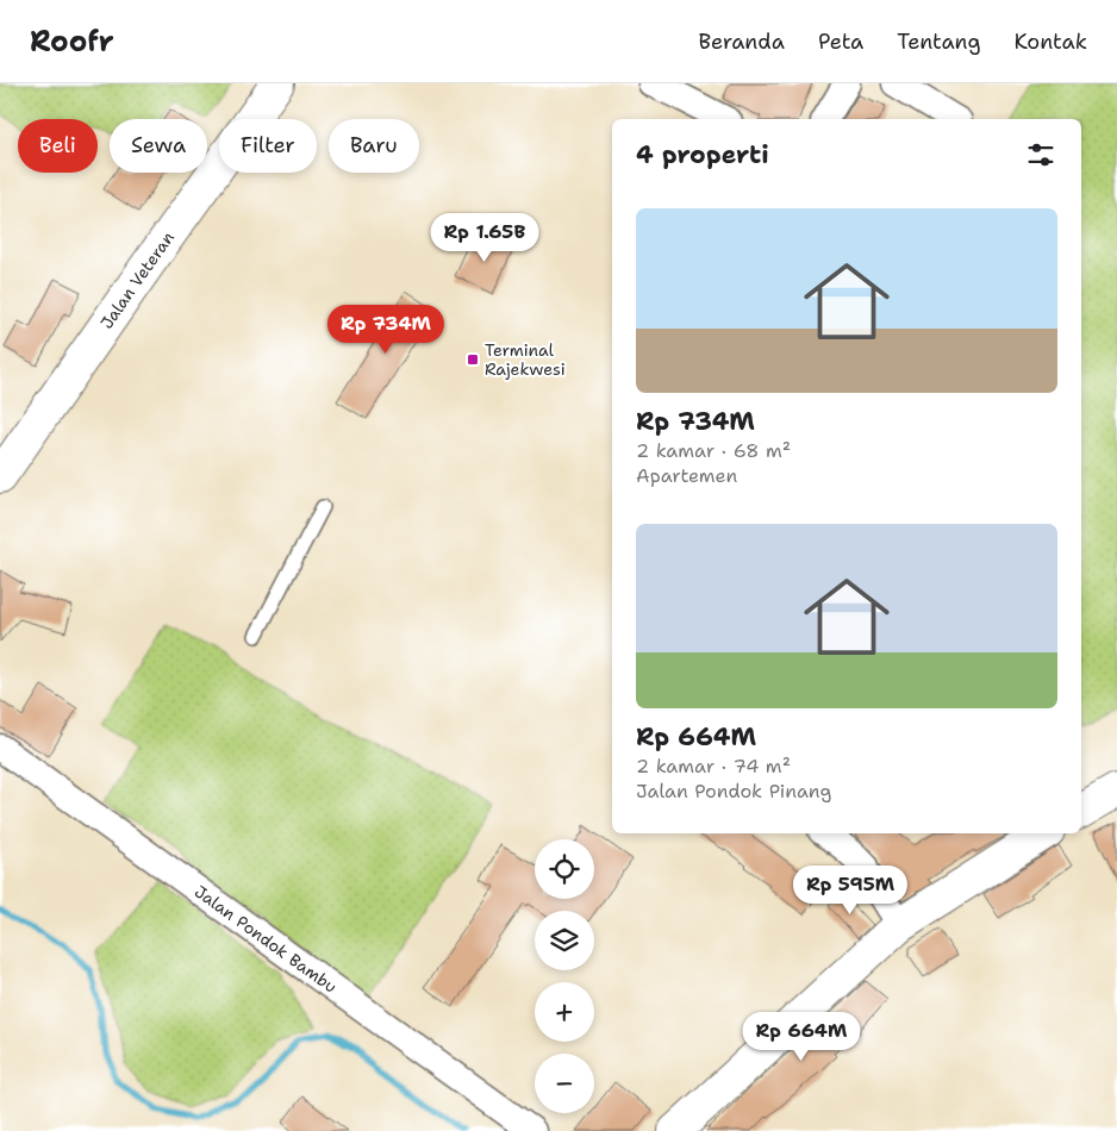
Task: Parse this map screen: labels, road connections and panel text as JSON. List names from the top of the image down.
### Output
{
  "streets": {
    "street": ["Jalan Veteran", "Jalan Pondok Bambu"]
  },
  "places": {
    "transit": ["Terminal Rajekwesi"]
  },
  "page": {
    "header": "Roofr",
    "nav": [
      "Beranda",
      "Peta",
      "Tentang",
      "Kontak"
    ],
    "chip": [
      "Beli",
      "Sewa",
      "Filter",
      "Baru"
    ],
    "heading": "4 properti",
    "list": [
      {
        "name": "Rp 734M",
        "note": "2 kamar · 68 m² · Apartemen"
      },
      {
        "name": "Rp 664M",
        "note": "2 kamar · 74 m² · Jalan Pondok Pinang"
      }
    ],
    "price": [
      "Rp 1.65B",
      "Rp 734M",
      "Rp 595M",
      "Rp 664M"
    ],
    "map_buttons": ["+", "−"]
  }
}
